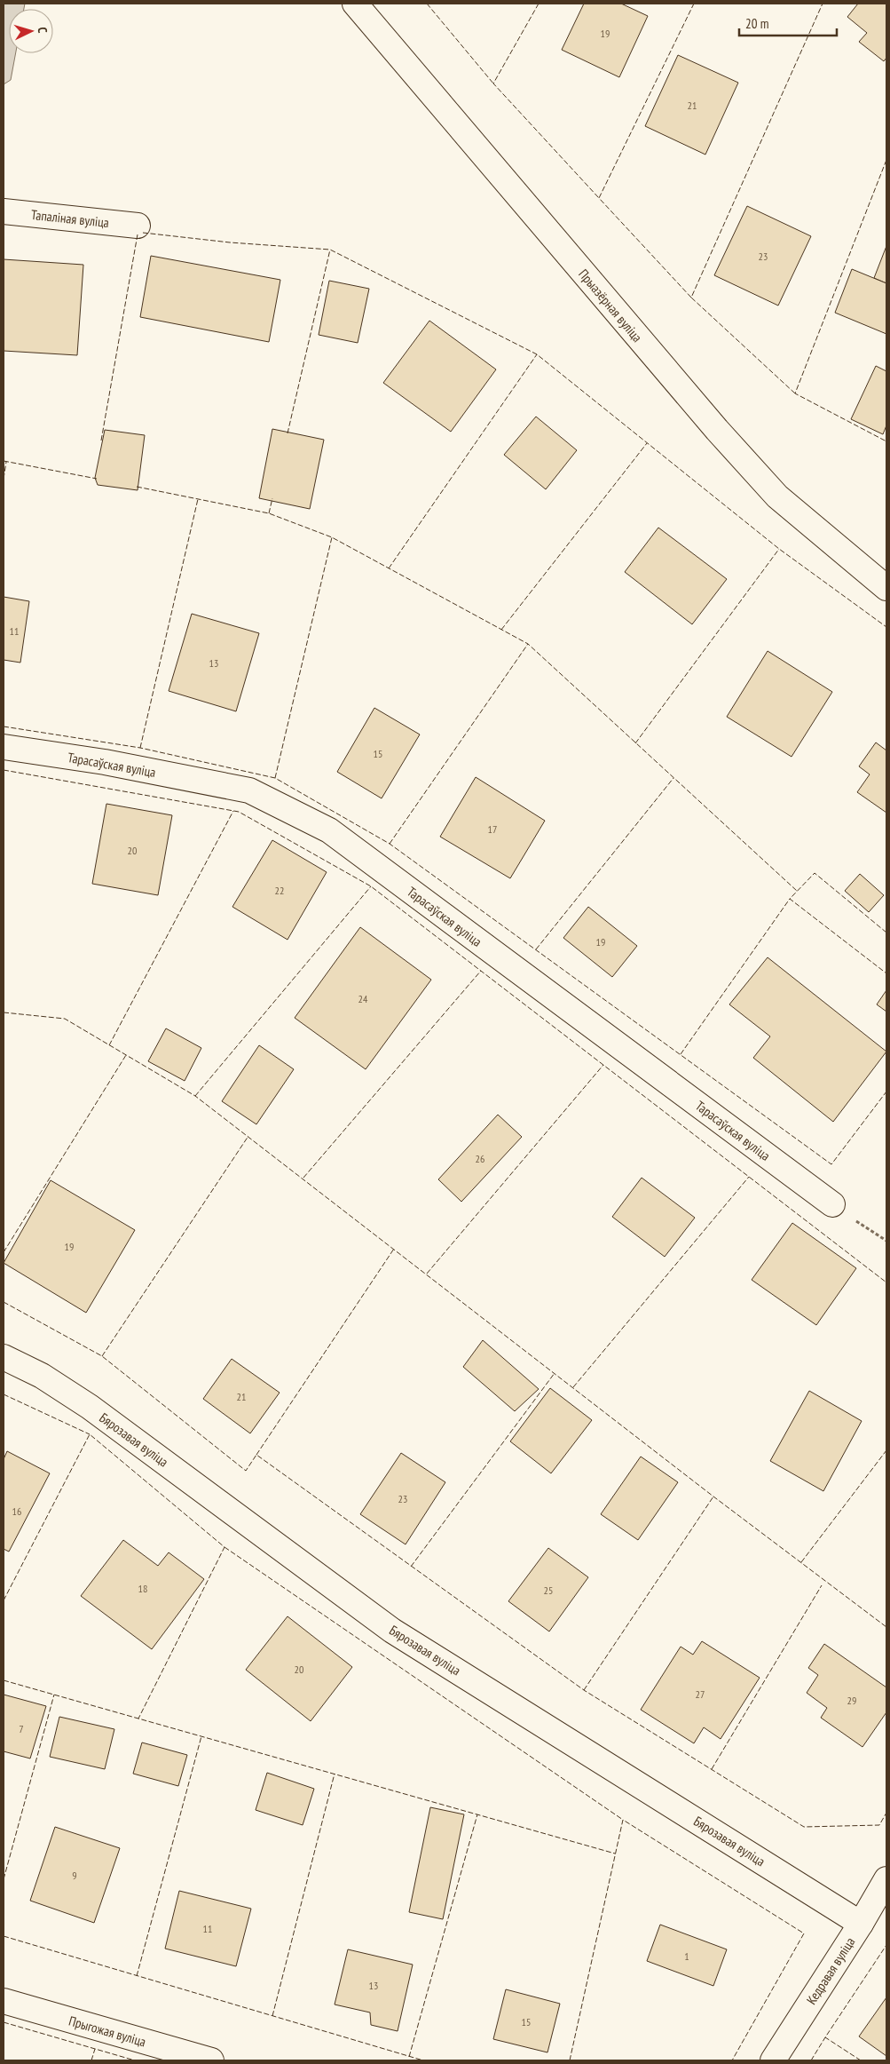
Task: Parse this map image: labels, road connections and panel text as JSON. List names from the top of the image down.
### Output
{
  "streets": {
    "street": [
      "Тапаліная вуліца",
      "Прыазёрная вуліца",
      "Тарасаўская вуліца",
      "Бярозавая вуліца",
      "Кедравая вуліца",
      "Прыгожая вуліца"
    ]
  },
  "crossings": [
    ["Бярозавая вуліца", "Кедравая вуліца"]
  ],
  "house_numbers": [
    "19",
    "21",
    "23",
    "11",
    "13",
    "15",
    "17",
    "20",
    "22",
    "19",
    "24",
    "26",
    "19",
    "21",
    "23",
    "16",
    "18",
    "25",
    "20",
    "27",
    "29",
    "7",
    "9",
    "11",
    "1",
    "13",
    "15"
  ],
  "scale_bar": "20 m",
  "north": "right"
}
